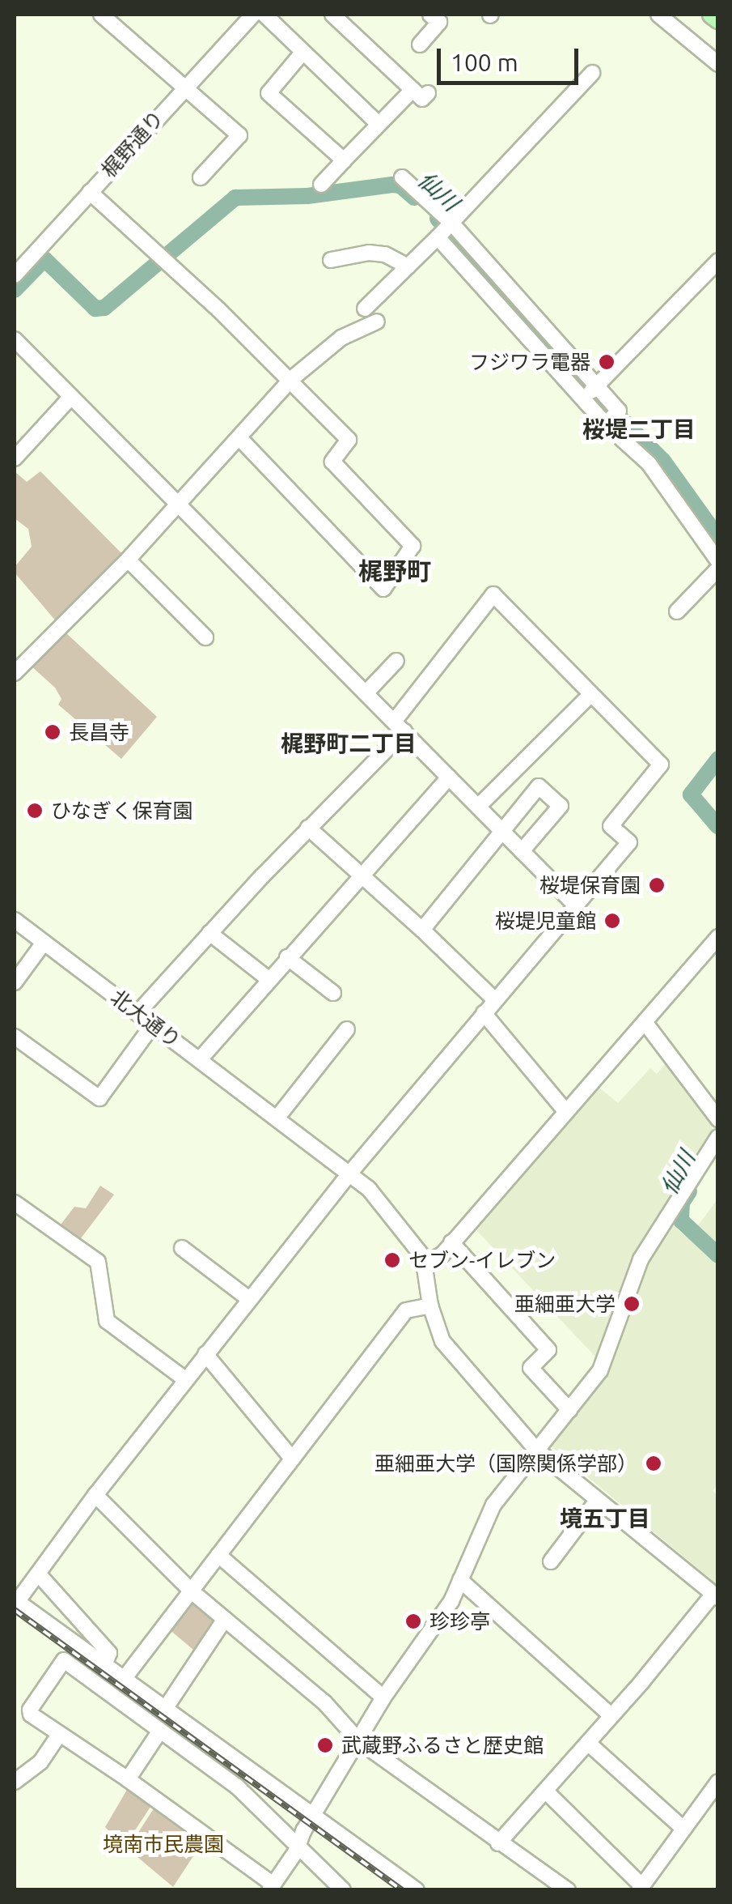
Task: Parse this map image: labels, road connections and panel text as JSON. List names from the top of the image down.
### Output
{
  "streets": {
    "street": ["梶野通り", "北大通り"]
  },
  "districts": [
    "桜堤二丁目",
    "梶野町",
    "梶野町二丁目",
    "境五丁目"
  ],
  "water": ["仙川"],
  "parks": ["境南市民農園"],
  "places": [
    "フジワラ電器",
    "長昌寺",
    "ひなぎく保育園",
    "桜堤保育園",
    "桜堤児童館",
    "セブン-イレブン",
    "亜細亜大学",
    "亜細亜大学（国際関係学部）",
    "珍珍亭",
    "武蔵野ふるさと歴史館"
  ],
  "scale_bar": "100 m"
}
